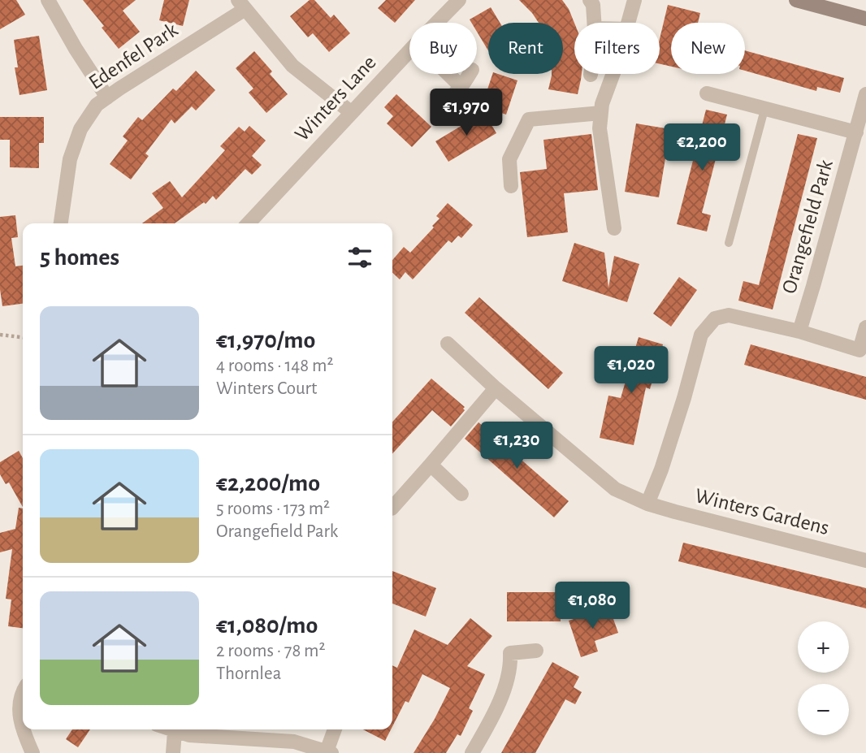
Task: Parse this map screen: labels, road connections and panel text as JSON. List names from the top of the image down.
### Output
{
  "streets": {
    "street": [
      "Edenfel Park",
      "Winters Lane",
      "Orangefield Park",
      "Winters Gardens"
    ]
  },
  "crossings": [
    ["Edenfel Park", "Winters Lane"]
  ],
  "page": {
    "chip": [
      "Buy",
      "Rent",
      "Filters",
      "New"
    ],
    "price": [
      "€1,970",
      "€2,200",
      "€1,020",
      "€1,230",
      "€1,080"
    ],
    "heading": "5 homes",
    "list": [
      {
        "name": "€1,970/mo",
        "note": "4 rooms · 148 m² · Winters Court"
      },
      {
        "name": "€2,200/mo",
        "note": "5 rooms · 173 m² · Orangefield Park"
      },
      {
        "name": "€1,080/mo",
        "note": "2 rooms · 78 m² · Thornlea"
      }
    ],
    "map_buttons": ["+", "−"]
  }
}
